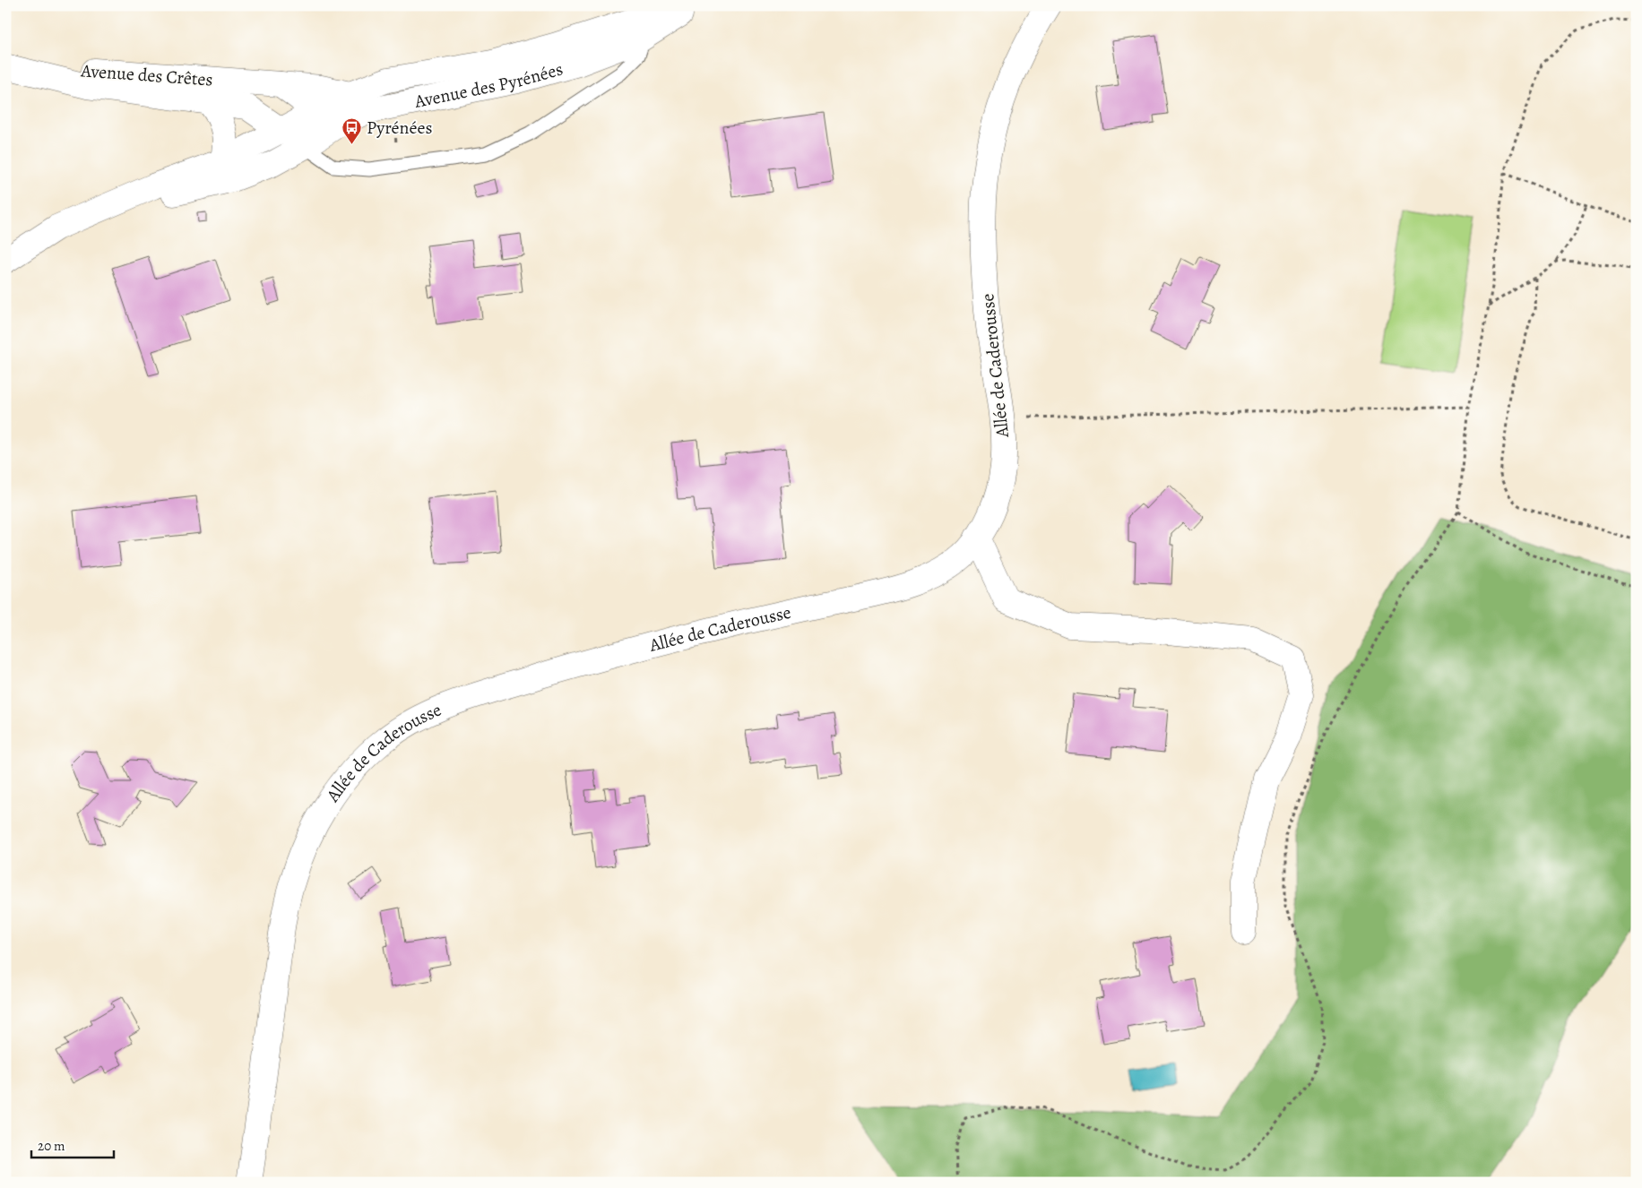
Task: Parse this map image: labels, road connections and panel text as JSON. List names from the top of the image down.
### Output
{
  "streets": {
    "street": ["Avenue des Crêtes", "Avenue des Pyrénées", "Allée de Caderousse"]
  },
  "crossings": [
    ["Avenue des Crêtes", "Avenue des Pyrénées"]
  ],
  "places": {
    "bus stop": ["Pyrénées"]
  },
  "scale_bar": "20 m"
}
